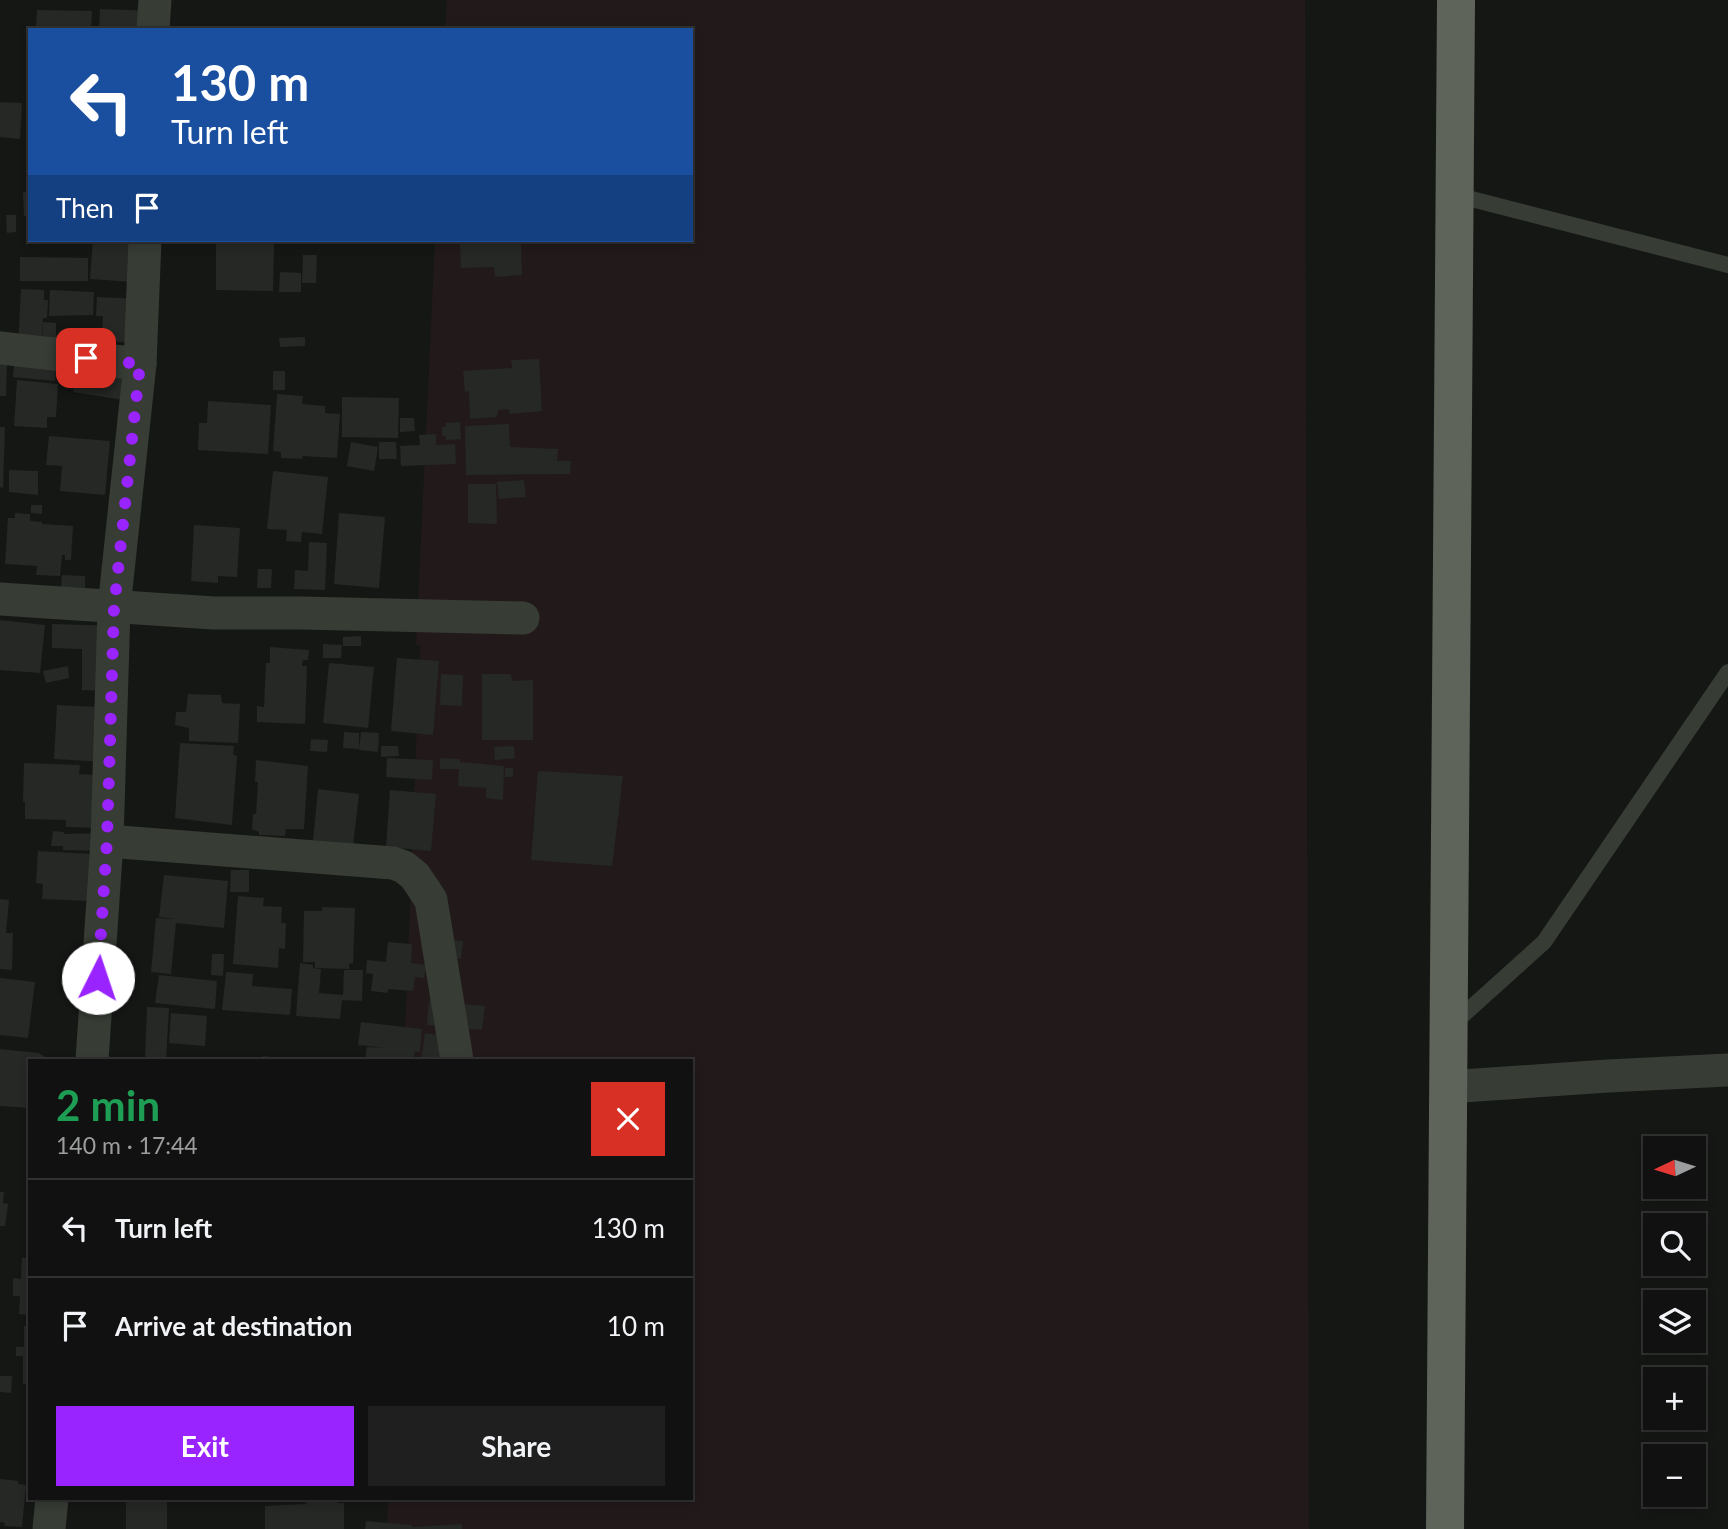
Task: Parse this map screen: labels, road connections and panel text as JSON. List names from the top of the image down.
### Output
{
  "north": "left",
  "page": {
    "turn": ["130 m", "Turn left"],
    "then": "Then",
    "heading": ["2 min", "140 m · 17:44"],
    "map_buttons": ["+", "−"],
    "list": [
      {
        "name": "Turn left",
        "value": "130 m"
      },
      {
        "name": "Arrive at destination",
        "value": "10 m"
      }
    ],
    "buttons": ["Exit", "Share"]
  }
}
